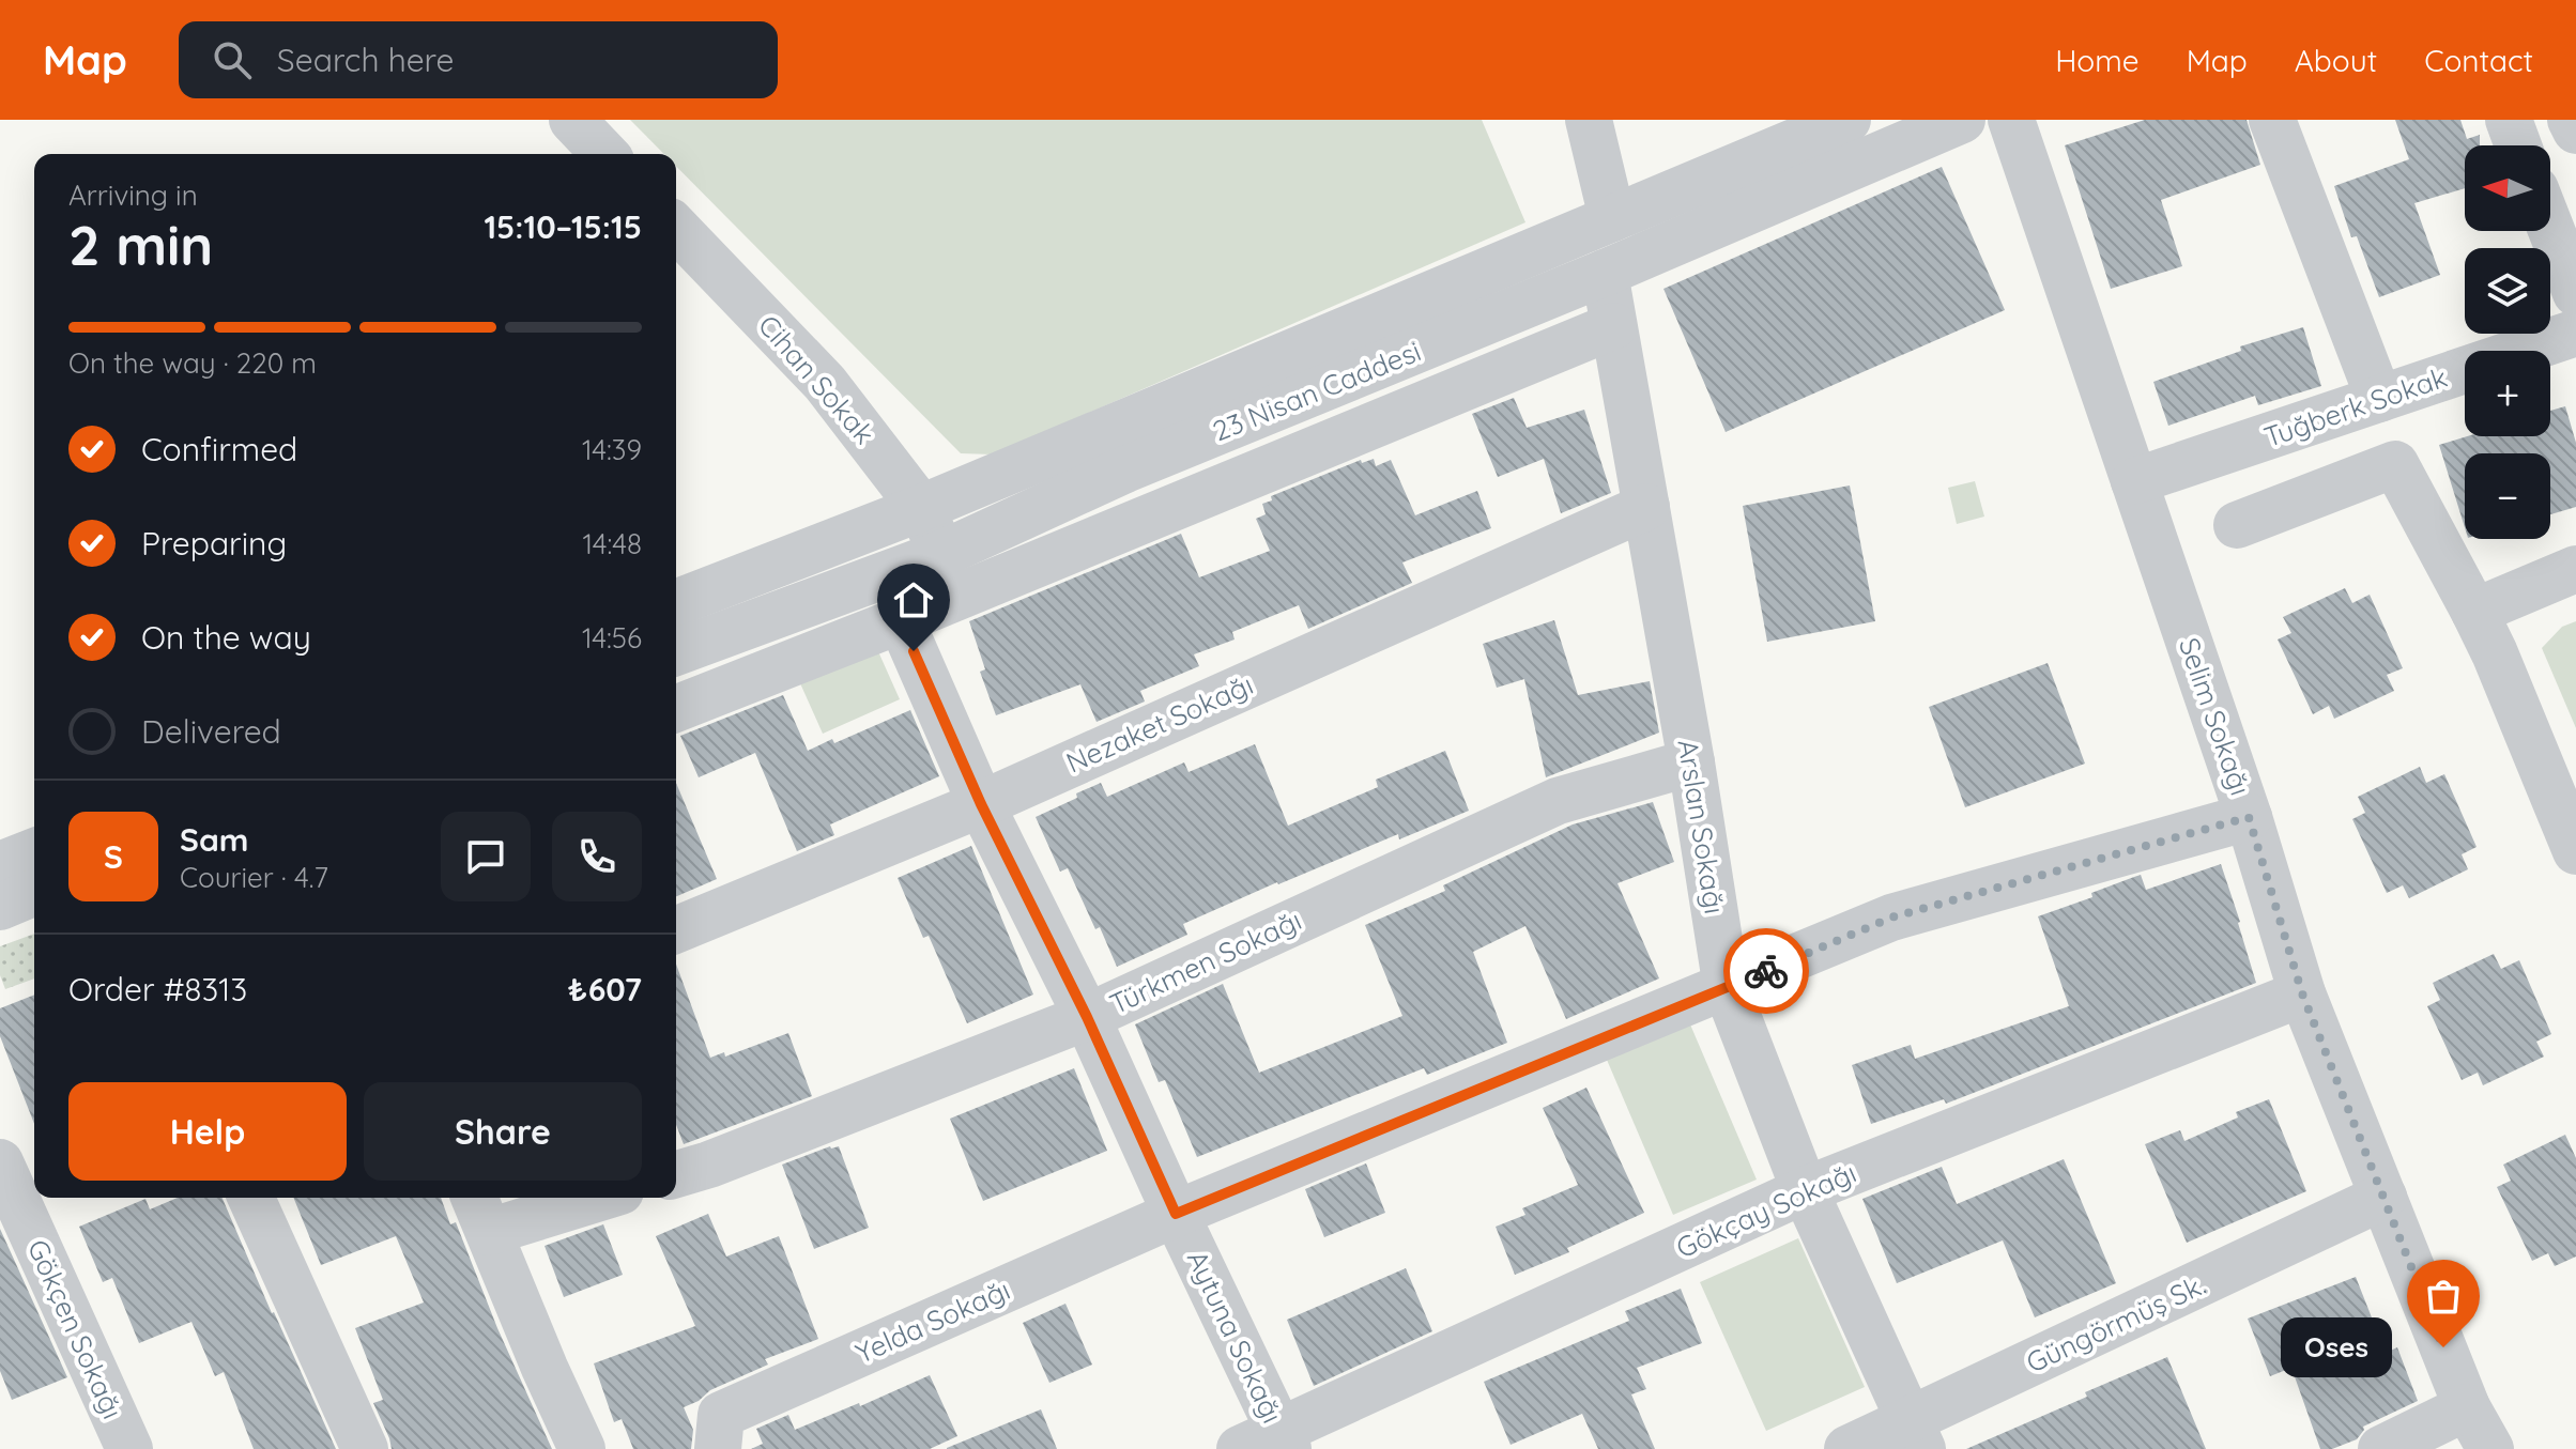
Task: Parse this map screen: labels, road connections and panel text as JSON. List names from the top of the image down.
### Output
{
  "streets": {
    "street": [
      "Cihan Sokak",
      "23 Nisan Caddesi",
      "Tuğberk Sokak",
      "Selim Sokağı",
      "Nezaket Sokağı",
      "Arslan Sokağı",
      "Türkmen Sokağı",
      "Gökçay Sokağı",
      "Yelda Sokağı",
      "Güngörmüş Sk.",
      "Gökçen Sokağı",
      "Aytuna Sokağı"
    ]
  },
  "crossings": [
    ["Cihan Sokak", "23 Nisan Caddesi"],
    ["23 Nisan Caddesi", "Arslan Sokağı"],
    ["Tuğberk Sokak", "Selim Sokağı"],
    ["Selim Sokağı", "Gökçay Sokağı"],
    ["Selim Sokağı", "Güngörmüş Sk."],
    ["Nezaket Sokağı", "Arslan Sokağı"],
    ["Nezaket Sokağı", "Aytuna Sokağı"],
    ["Arslan Sokağı", "Türkmen Sokağı"],
    ["Arslan Sokağı", "Gökçay Sokağı"],
    ["Arslan Sokağı", "Güngörmüş Sk."],
    ["Türkmen Sokağı", "Aytuna Sokağı"],
    ["Gökçay Sokağı", "Aytuna Sokağı"],
    ["Yelda Sokağı", "Aytuna Sokağı"]
  ],
  "places": ["Oses"],
  "north": "left",
  "page": {
    "header": "Map",
    "search": "Search here",
    "nav": [
      "Home",
      "Map",
      "About",
      "Contact"
    ],
    "map_buttons": ["+", "−"],
    "heading": ["2 min", "Arriving in", "15:10–15:15"],
    "panel": [
      "Sam",
      "Courier · 4.7",
      "Order #8313",
      "₺607"
    ],
    "bar": "On the way · 220 m",
    "list": [
      ["Confirmed", "14:39"],
      ["Preparing", "14:48"],
      ["On the way", "14:56"],
      "Delivered"
    ],
    "round": "S",
    "buttons": ["Help", "Share"],
    "bubble": "Oses"
  }
}
